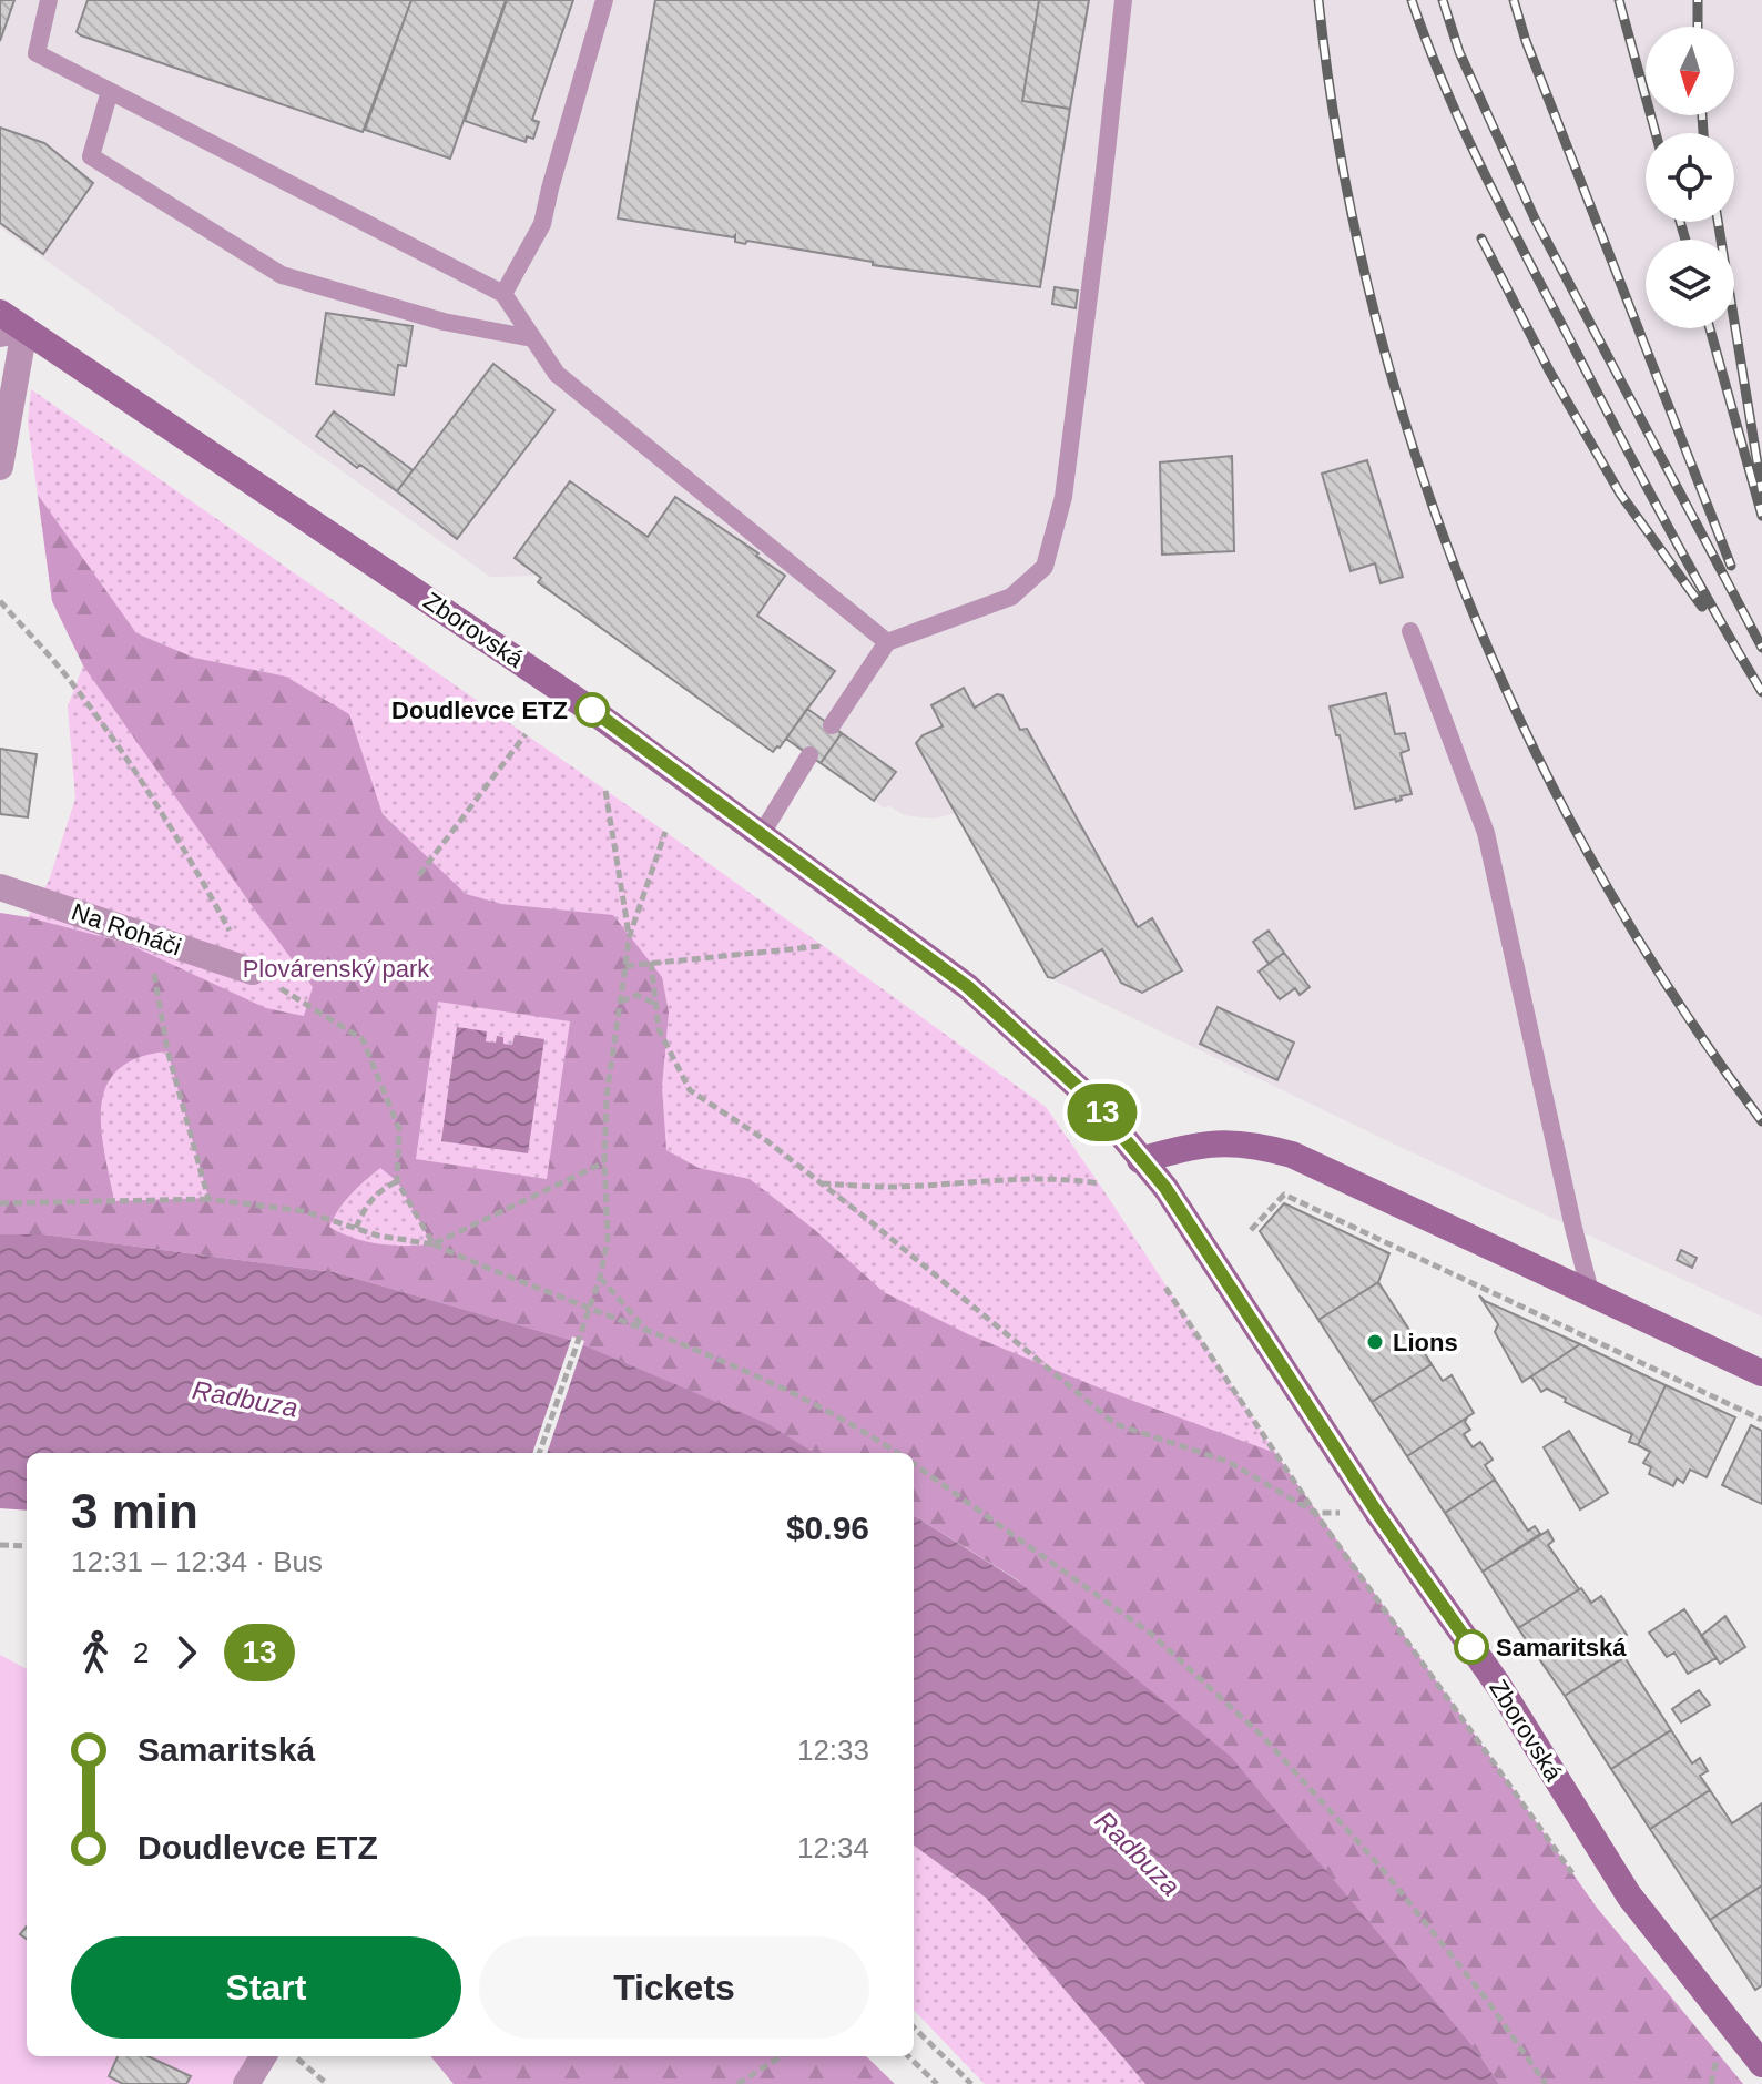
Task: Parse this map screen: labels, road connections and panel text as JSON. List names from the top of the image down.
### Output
{
  "streets": {
    "main road": ["Zborovská"],
    "street": ["Na Roháči"]
  },
  "water": ["Radbuza"],
  "parks": ["Plovárenský park"],
  "places": ["Doudlevce ETZ", "Lions", "Samaritská"],
  "lines": ["bus line 13"],
  "north": "bottom",
  "page": {
    "on_map": "13",
    "heading": ["3 min", "12:31 – 12:34 · Bus", "$0.96"],
    "legs": ["2", "13"],
    "list": [
      {
        "name": "Samaritská",
        "value": "12:33"
      },
      {
        "name": "Doudlevce ETZ",
        "value": "12:34"
      }
    ],
    "buttons": ["Start", "Tickets"]
  }
}
